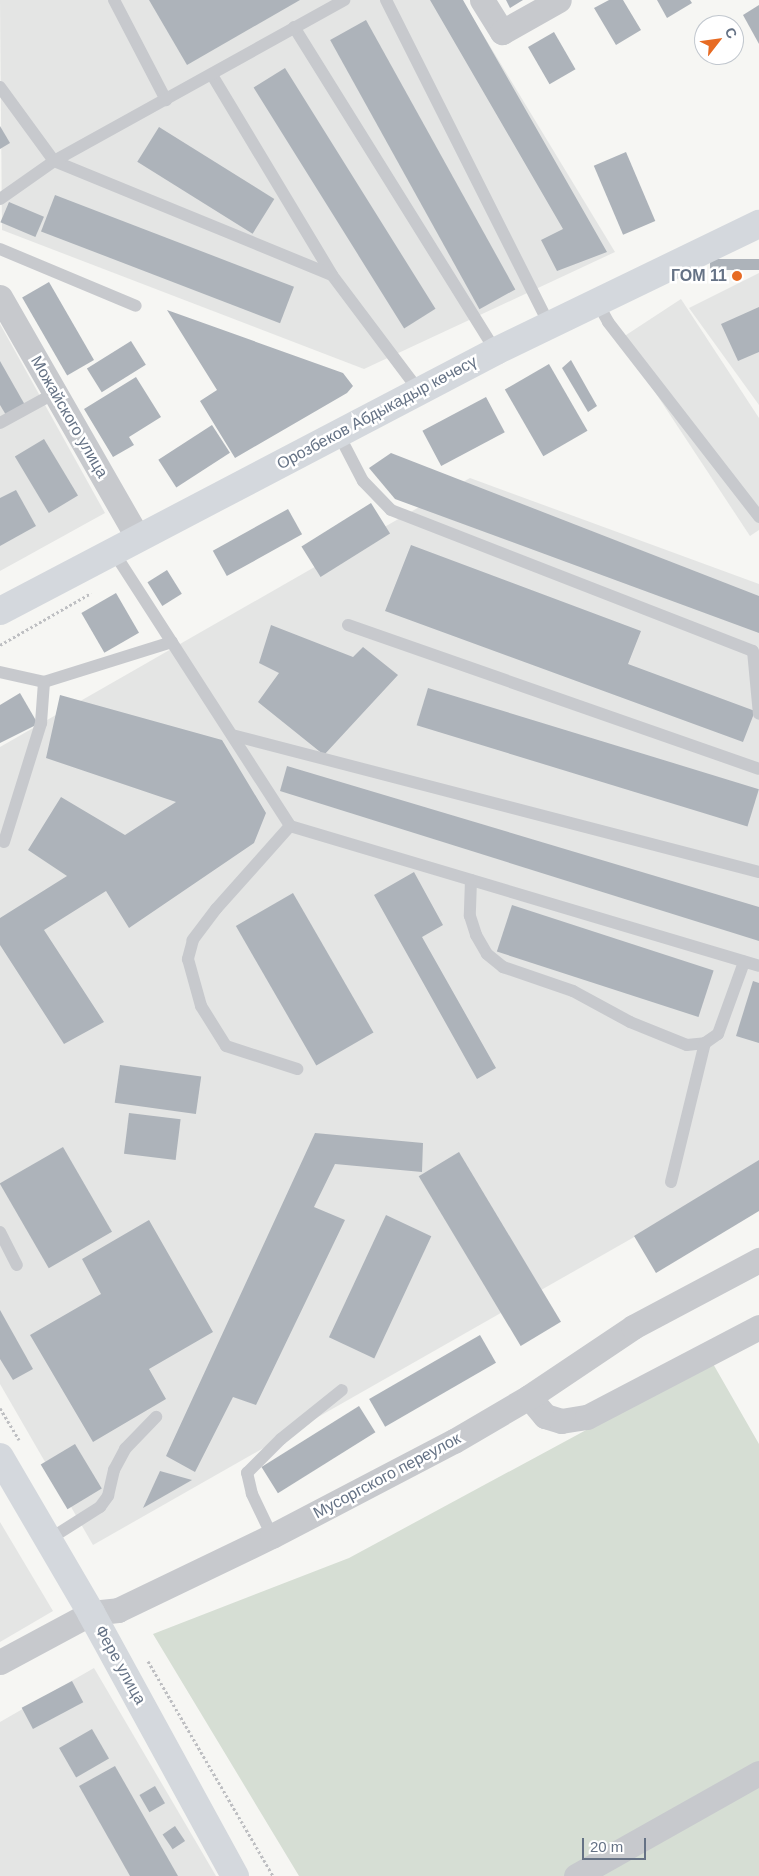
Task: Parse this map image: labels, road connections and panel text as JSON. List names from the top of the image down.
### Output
{
  "streets": {
    "street": [
      "Орозбеков Абдыкадыр көчөсү",
      "Можайского улица",
      "Мусоргского переулок",
      "Фере улица"
    ]
  },
  "crossings": [
    ["Орозбеков Абдыкадыр көчөсү", "Можайского улица"],
    ["Мусоргского переулок", "Фере улица"]
  ],
  "places": ["ГОМ 11"],
  "scale_bar": "20 m",
  "north": "top right"
}
